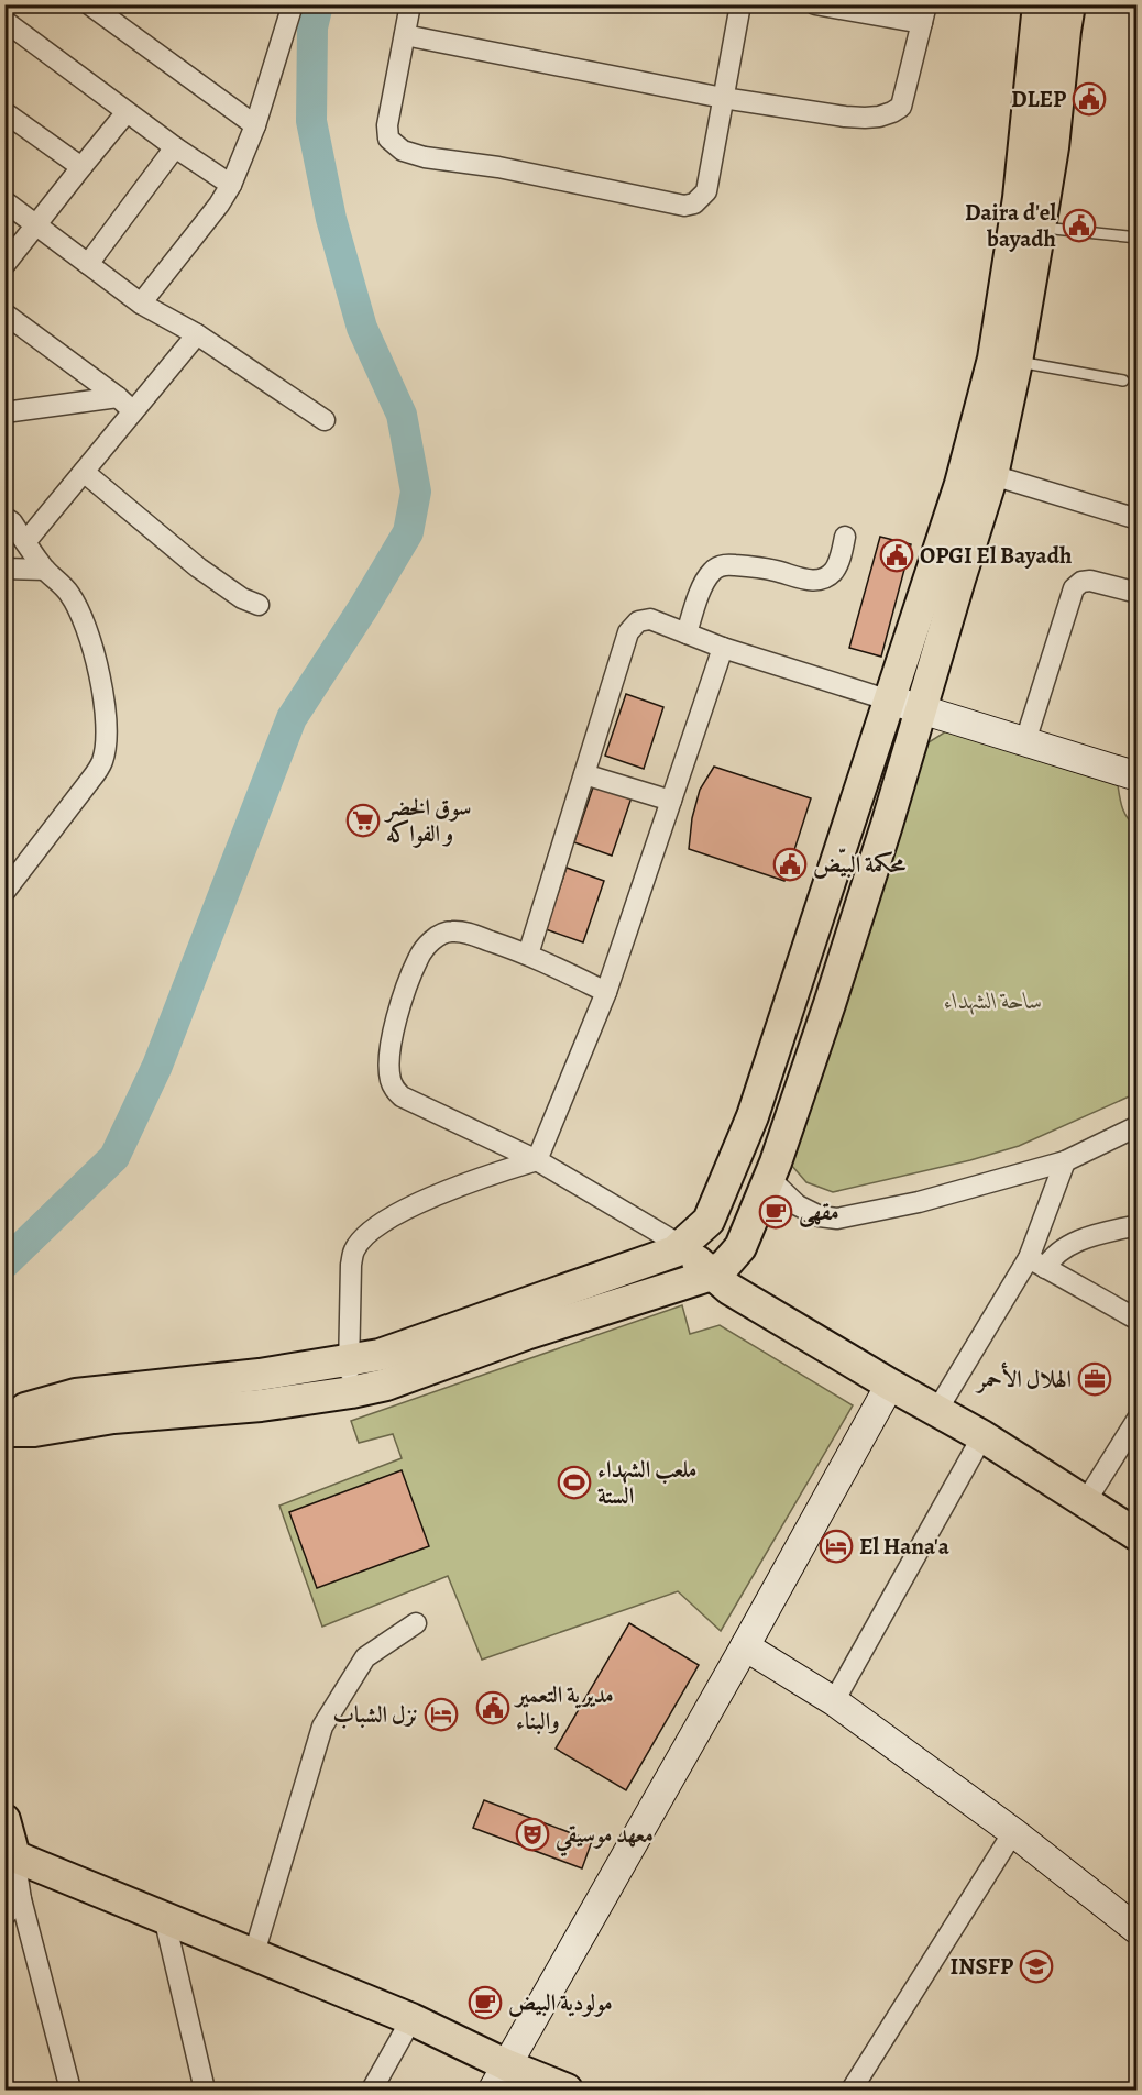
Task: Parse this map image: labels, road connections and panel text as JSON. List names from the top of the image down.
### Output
{
  "parks": ["ساحة الشهداء"],
  "places": {
    "public building": [
      "DLEP",
      "Daira d'el bayadh",
      "OPGI El Bayadh",
      "محكمة البيّض",
      "مديرية التعمير والبناء"
    ],
    "supermarket": ["سوق الخضر و الفواكه"],
    "cafe": ["مقهى", "مولودية البيض"],
    "office": ["الهلال الأحمر"],
    "sports": ["ملعب الشهداء الستة"],
    "hotel": ["El Hana'a", "نزل الشباب"],
    "theatre": ["معهد موسيقي"],
    "school or university": ["INSFP"]
  }
}
